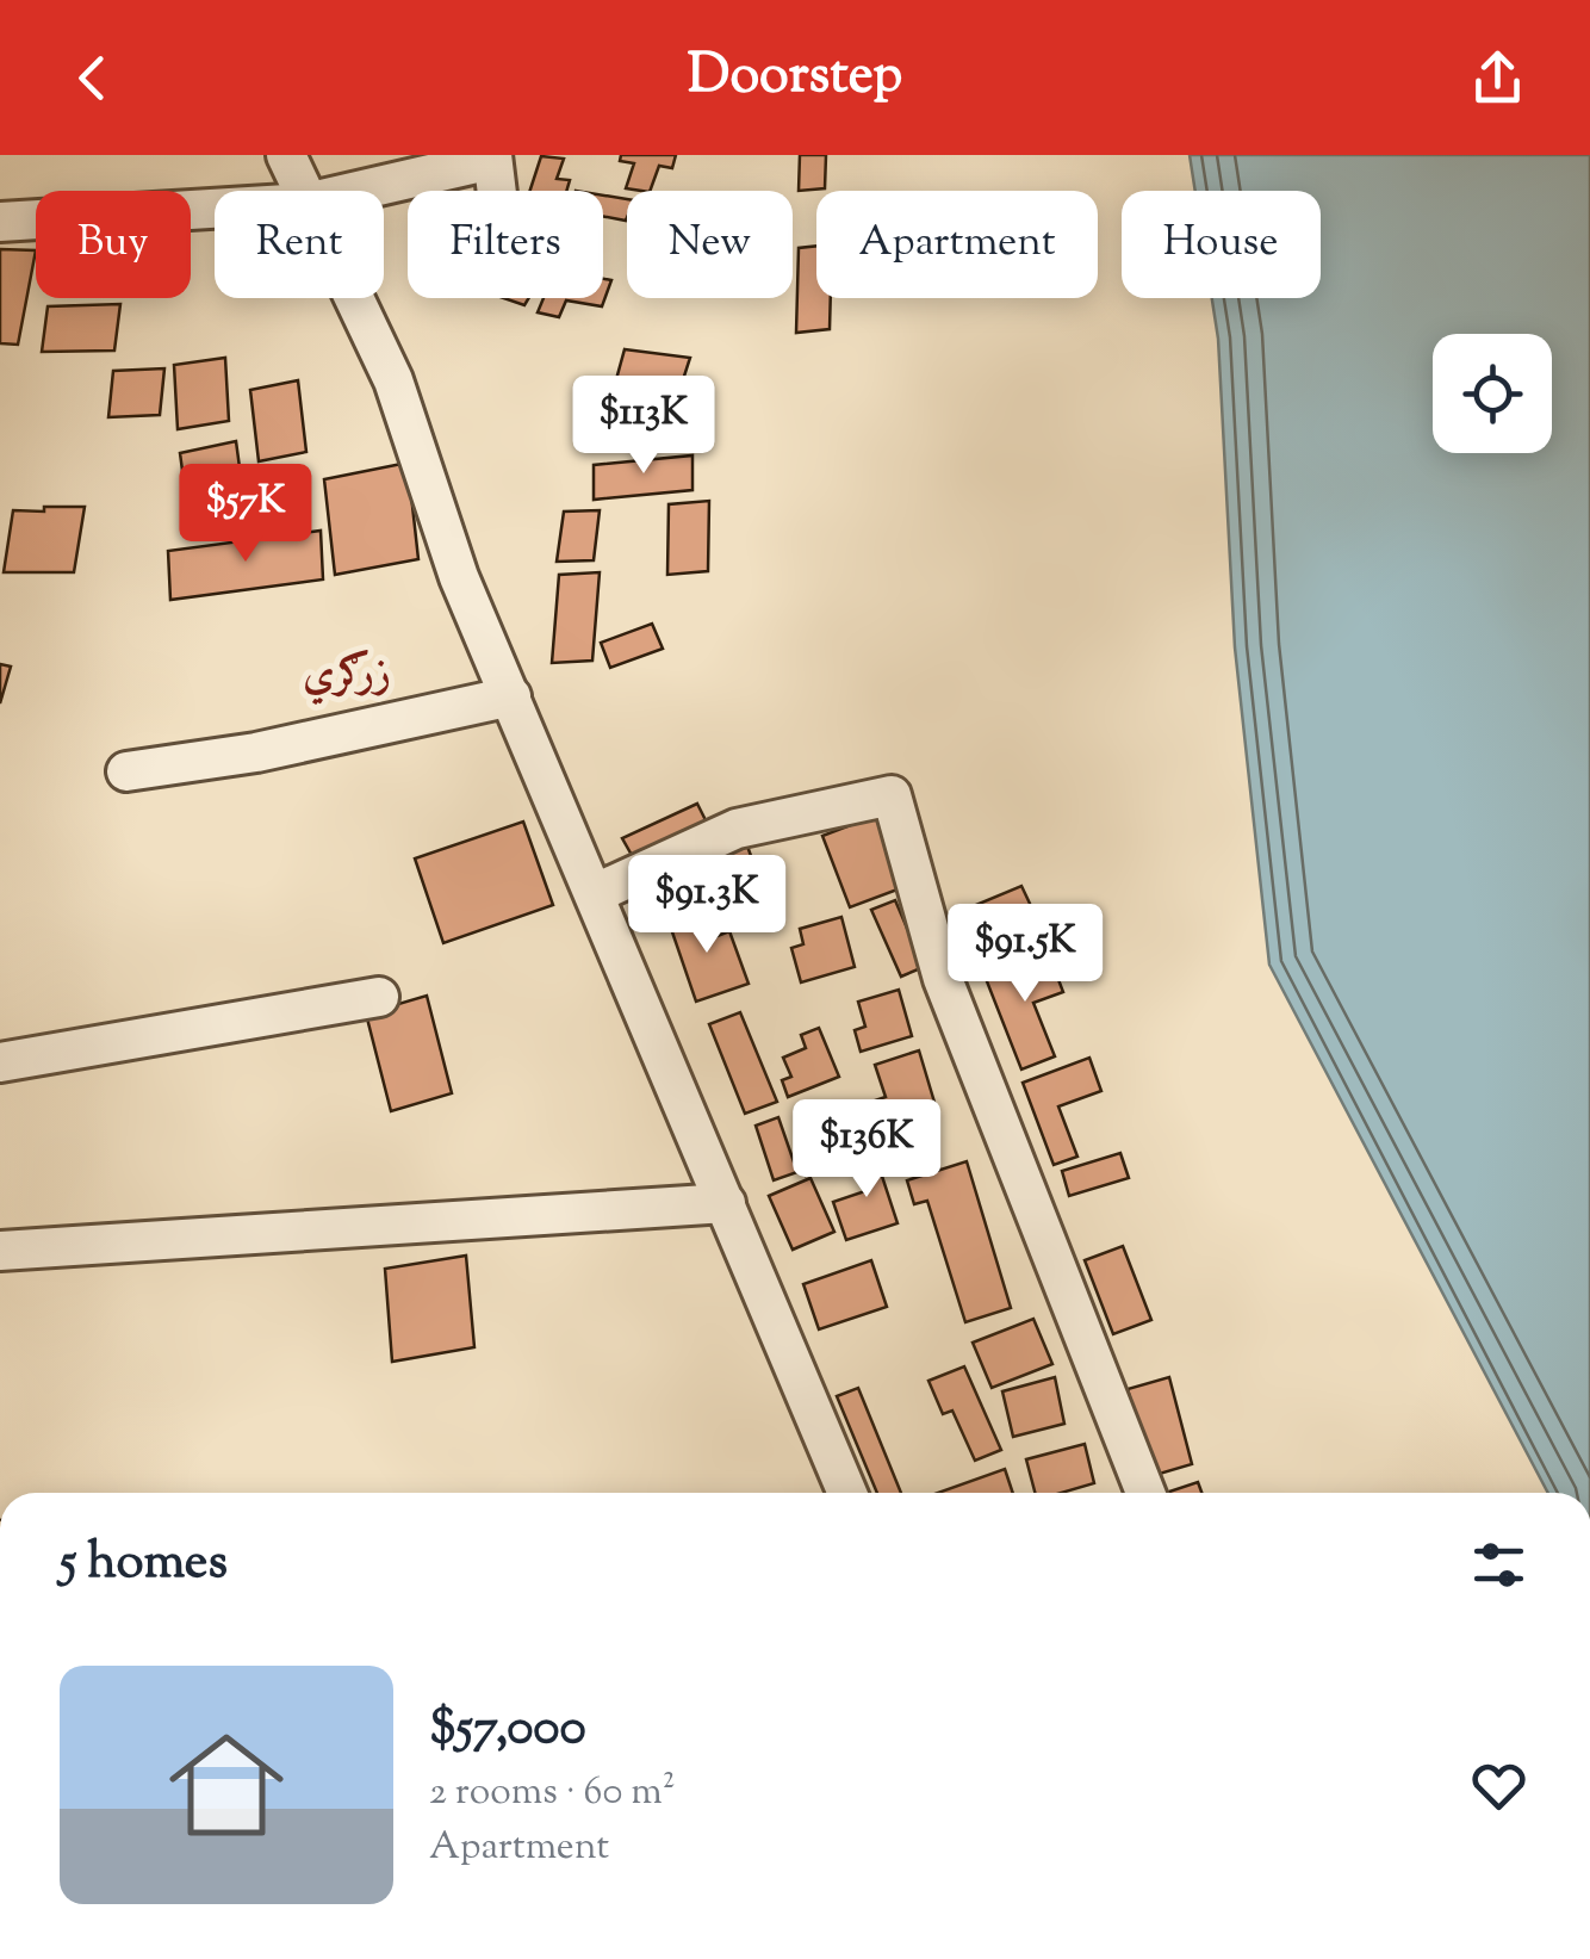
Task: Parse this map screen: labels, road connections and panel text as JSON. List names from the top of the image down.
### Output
{
  "districts": ["زرګري"],
  "page": {
    "header": "Doorstep",
    "chip": [
      "Buy",
      "Rent",
      "Filters",
      "New",
      "Apartment",
      "House"
    ],
    "price": [
      "$113K",
      "$57K",
      "$91.3K",
      "$91.5K",
      "$136K"
    ],
    "heading": "5 homes",
    "list": [
      {
        "name": "$57,000",
        "note": "2 rooms · 60 m² · Apartment"
      }
    ]
  }
}
